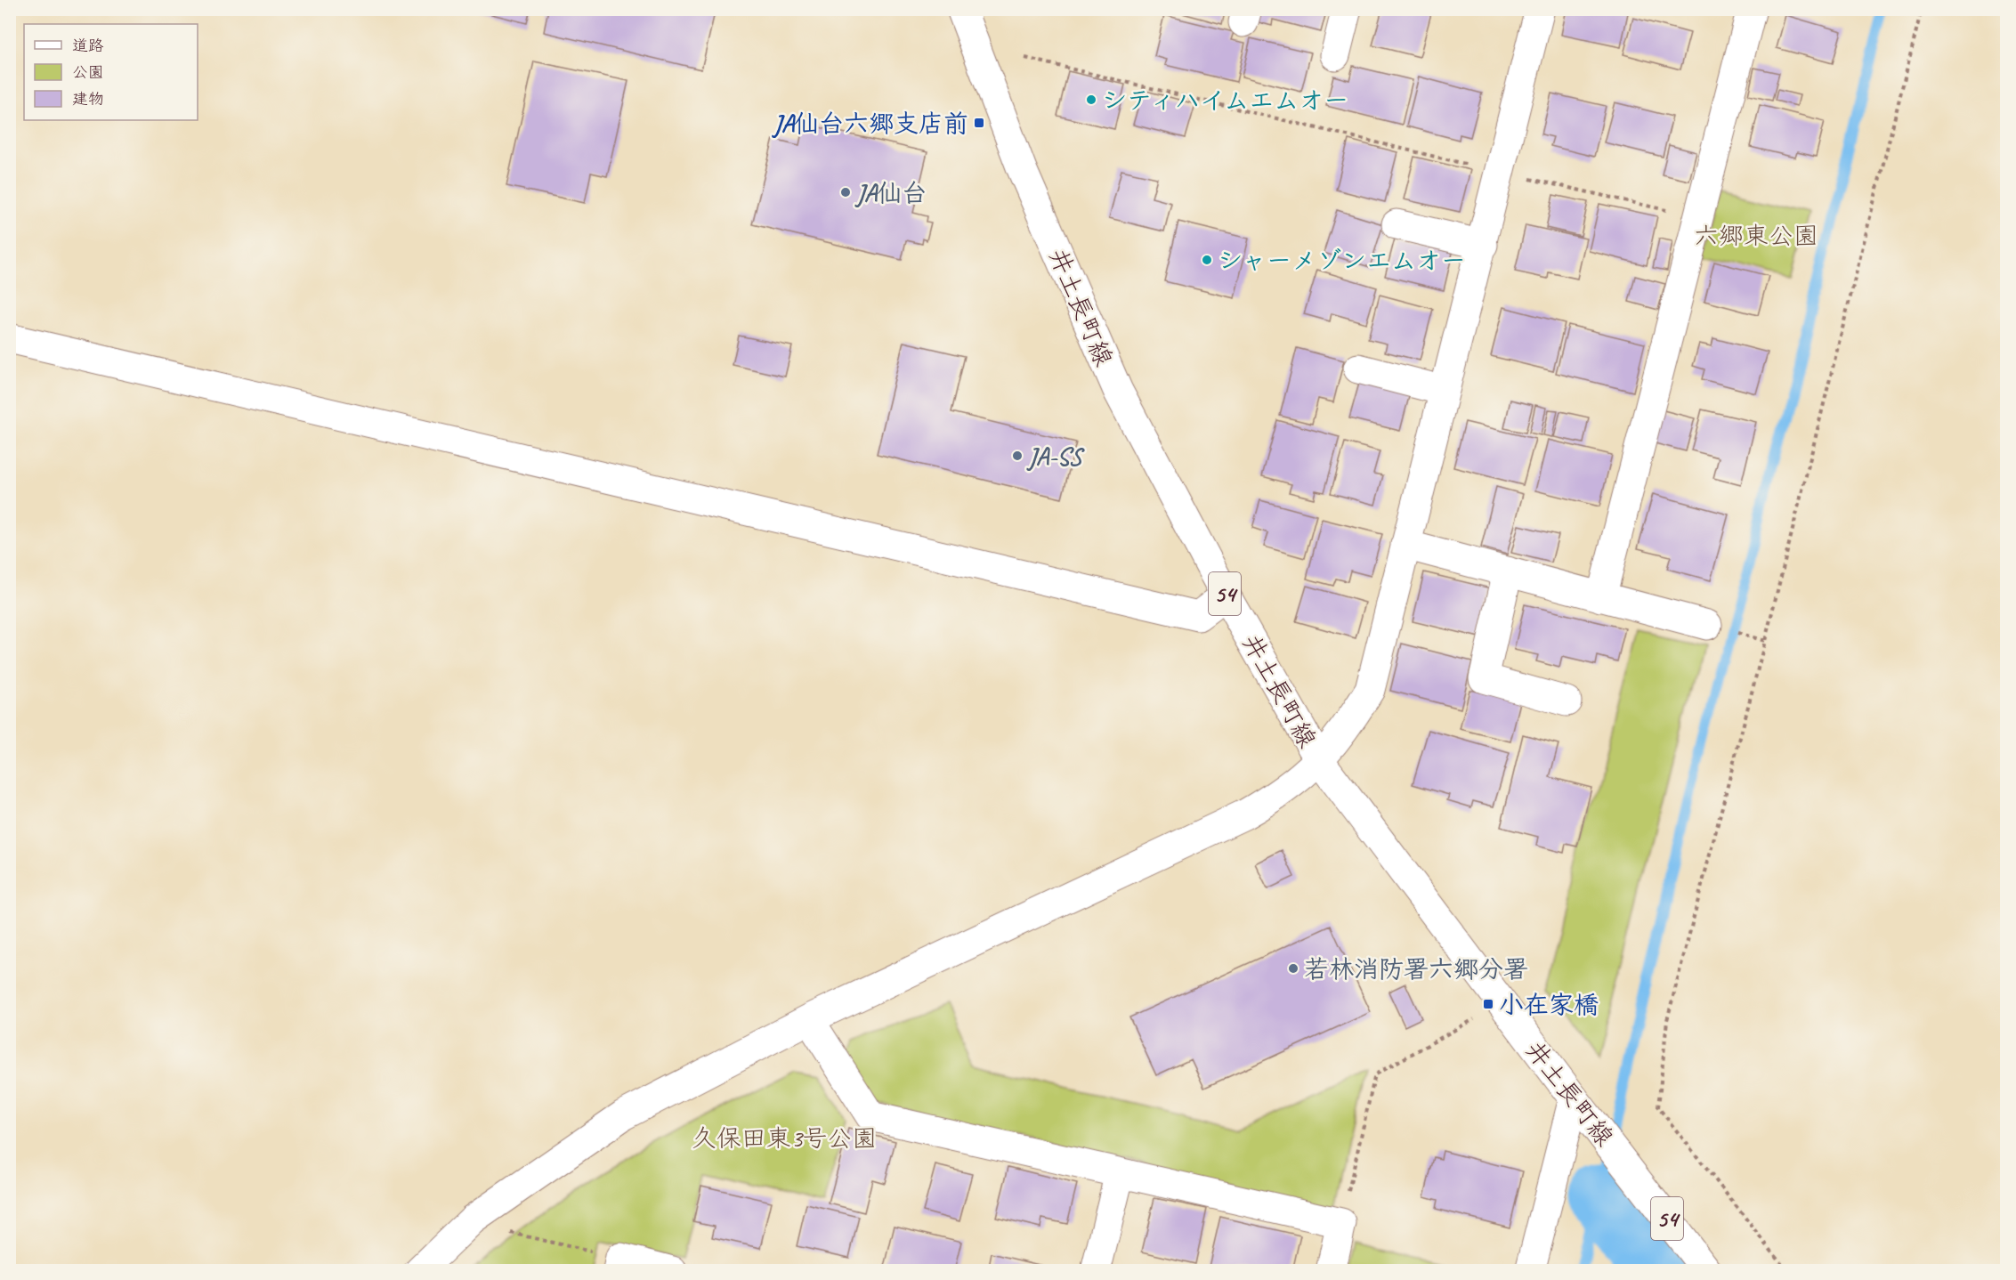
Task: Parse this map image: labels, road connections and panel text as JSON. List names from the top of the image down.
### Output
{
  "streets": {
    "street": ["井土長町線", "54"]
  },
  "parks": ["六郷東公園", "久保田東3号公園"],
  "places": {
    "other": [
      "シティハイムエムオー",
      "JA仙台",
      "シャーメゾンエムオー",
      "JA-SS",
      "若林消防署六郷分署"
    ],
    "transit": ["JA仙台六郷支店前", "小在家橋"]
  },
  "legend": ["道路", "公園", "建物"]
}
